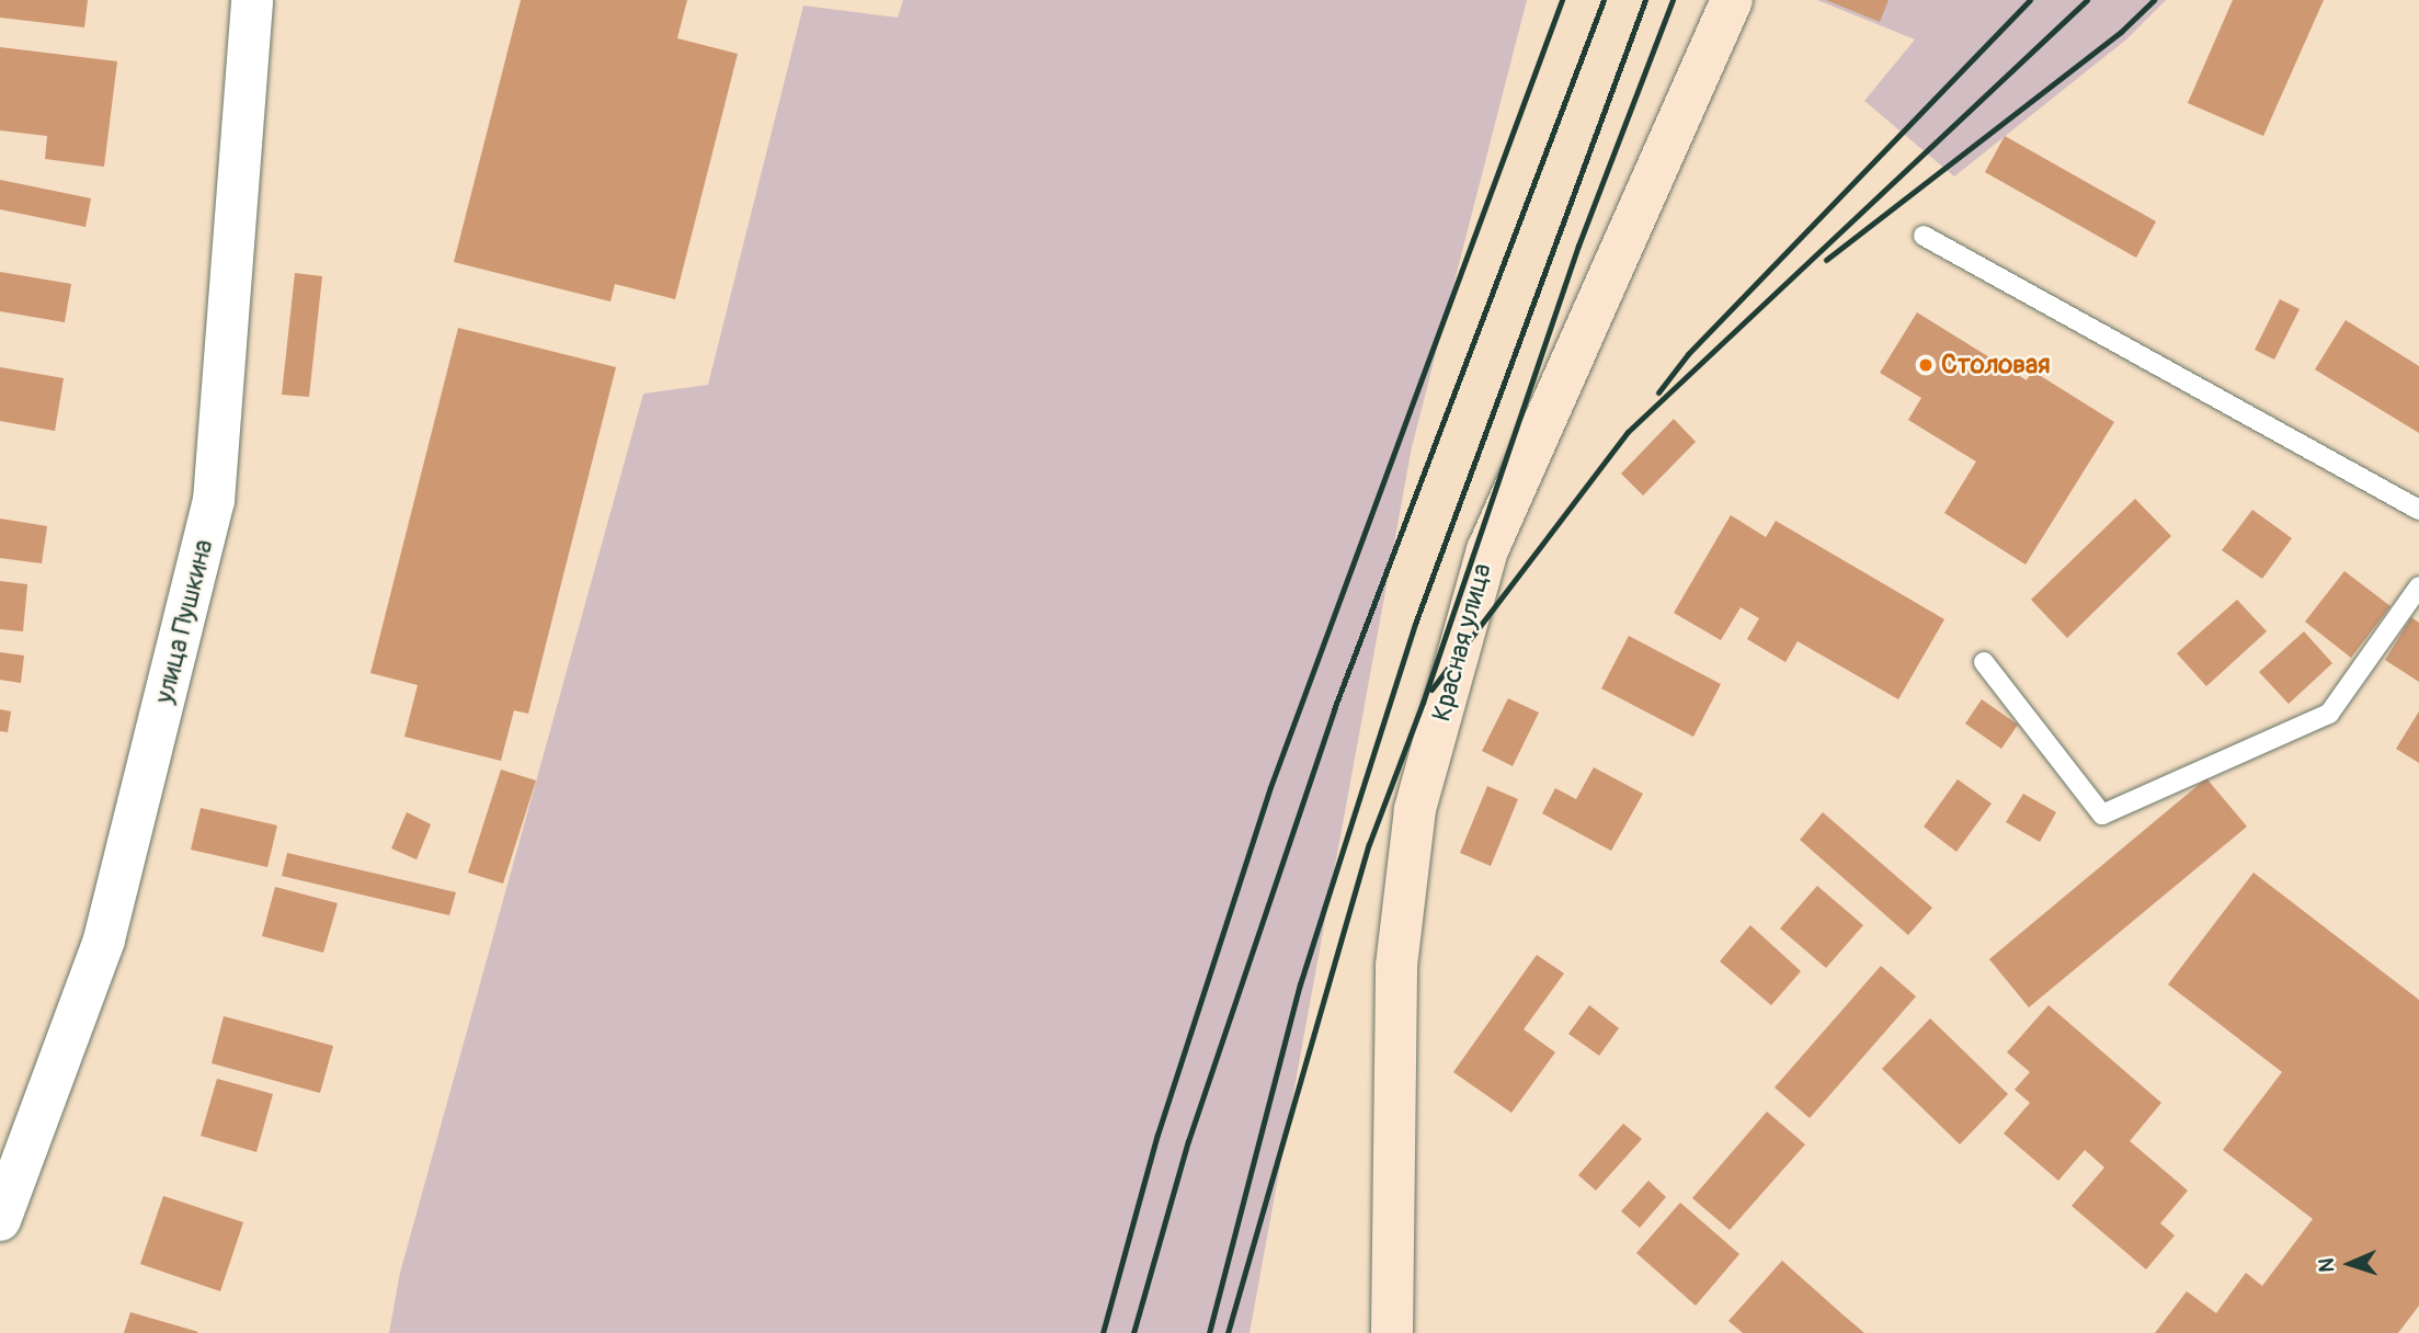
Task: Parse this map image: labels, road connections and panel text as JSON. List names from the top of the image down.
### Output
{
  "streets": {
    "main road": ["Красная улица"],
    "street": ["улица Пушкина"]
  },
  "places": ["Столовая"],
  "north": "left"
}
